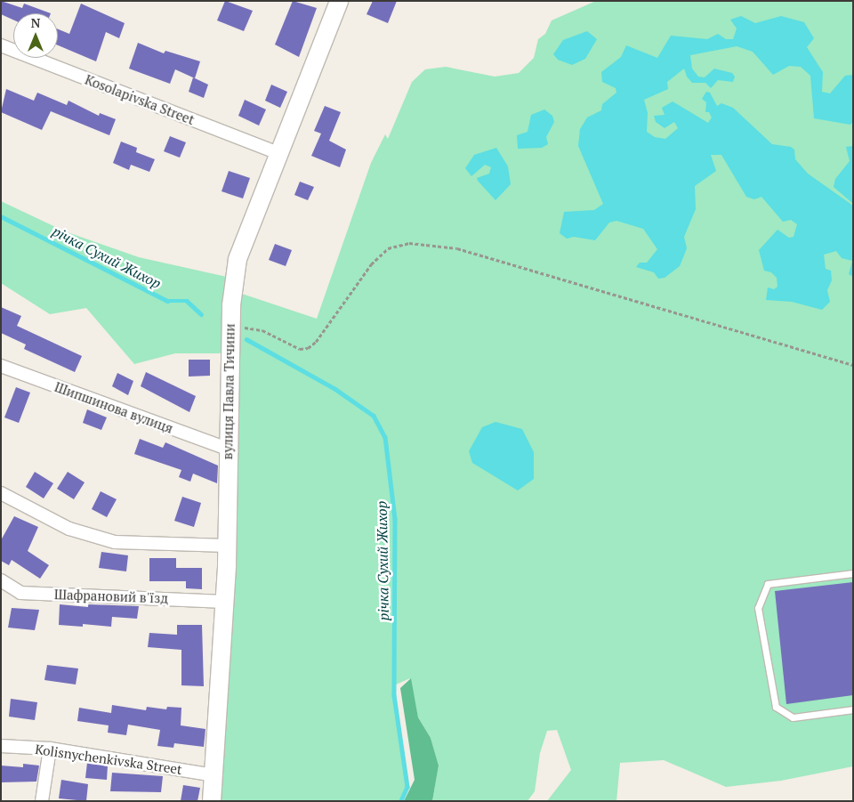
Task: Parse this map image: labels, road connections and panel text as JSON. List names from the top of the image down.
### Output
{
  "streets": {
    "main road": ["вулиця Павла Тичини"],
    "street": [
      "Kosolapivska Street",
      "Шипшинова вулиця",
      "Шафрановий в'їзд",
      "Kolisnychenkivska Street"
    ]
  },
  "crossings": [
    ["Kosolapivska Street", "вулиця Павла Тичини"],
    ["вулиця Павла Тичини", "Шипшинова вулиця"],
    ["вулиця Павла Тичини", "Шафрановий в'їзд"],
    ["вулиця Павла Тичини", "Kolisnychenkivska Street"]
  ],
  "water": ["річка Сухий Жихор"],
  "north": "top"
}
